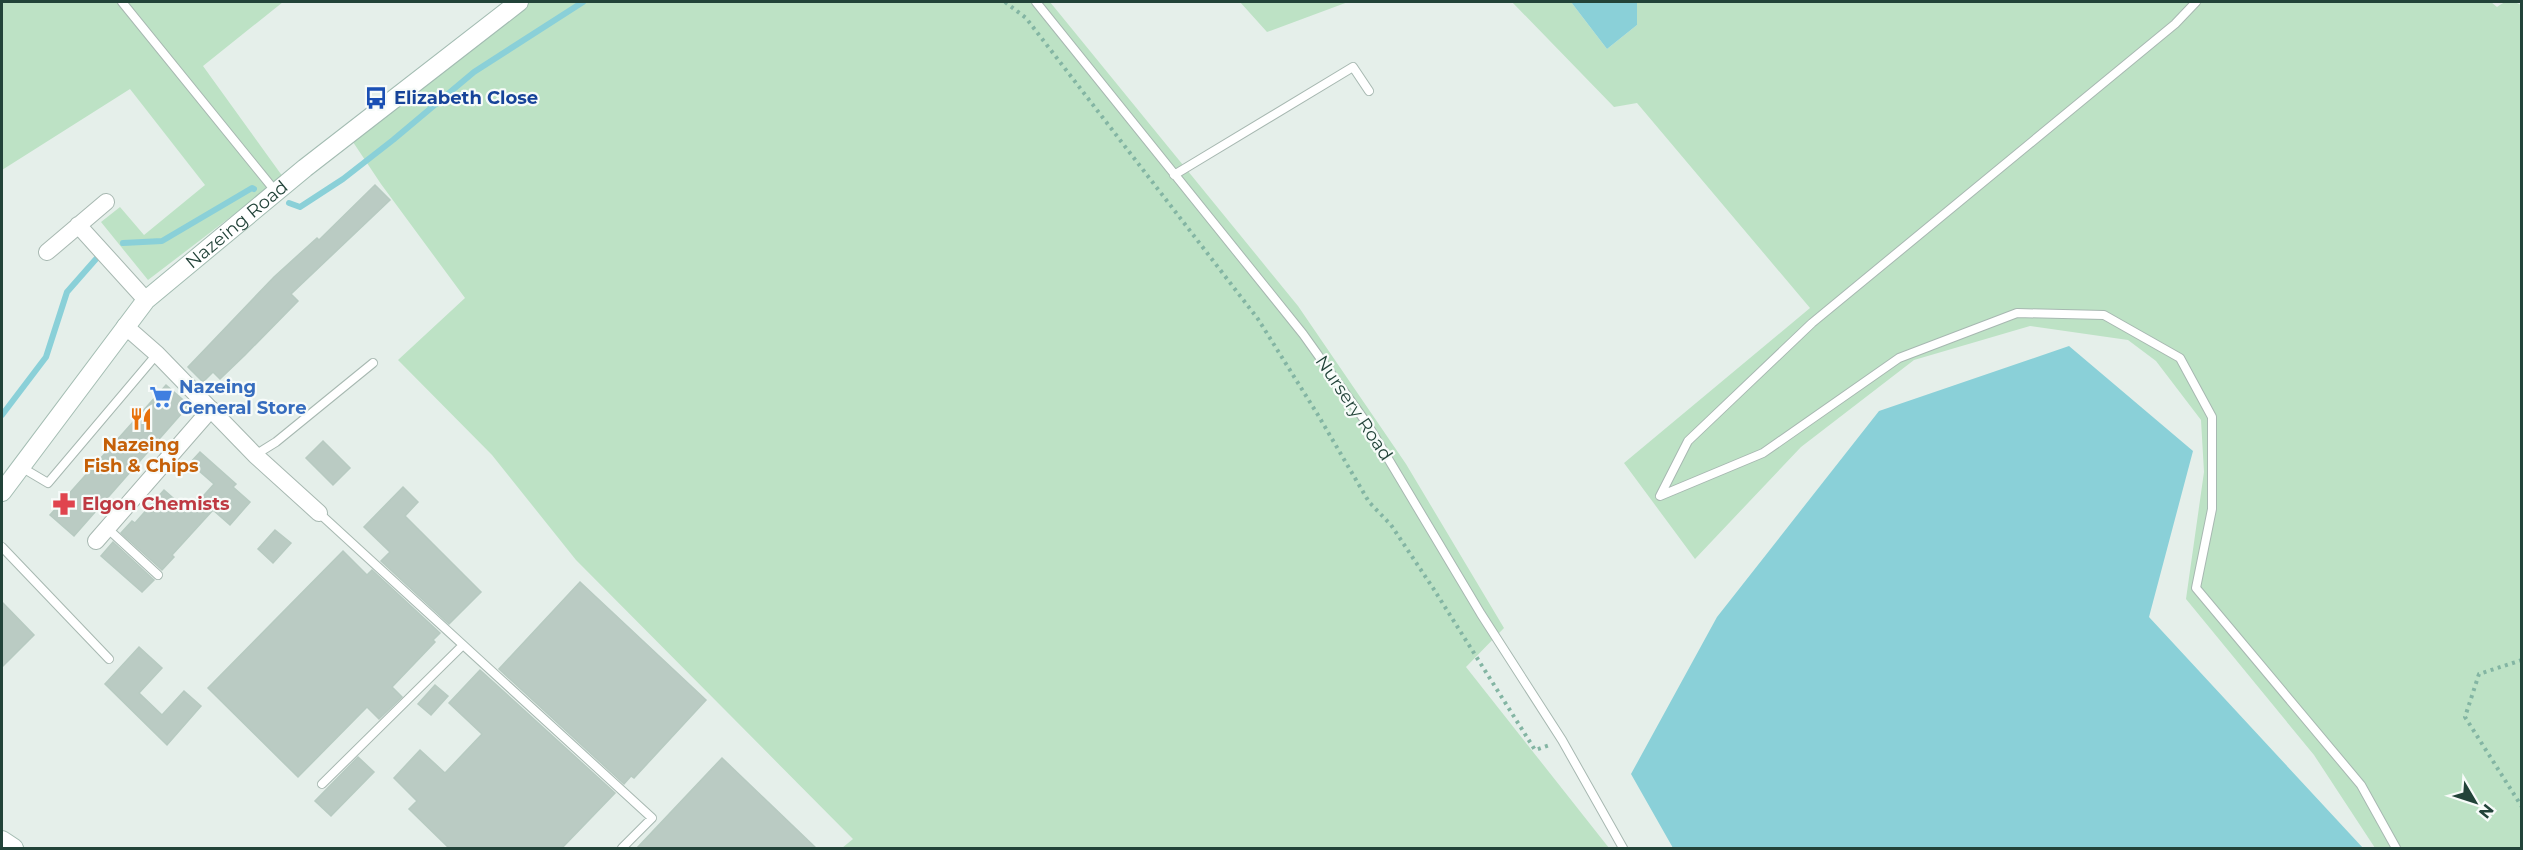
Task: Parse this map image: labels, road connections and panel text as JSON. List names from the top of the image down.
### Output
{
  "streets": {
    "main road": ["Nazeing Road"],
    "lane": ["Nursery Road"]
  },
  "places": {
    "bus stop": ["Elizabeth Close"],
    "supermarket": ["Nazeing General Store"],
    "restaurant": ["Nazeing Fish & Chips"],
    "pharmacy": ["Elgon Chemists"]
  },
  "north": "bottom right"
}
